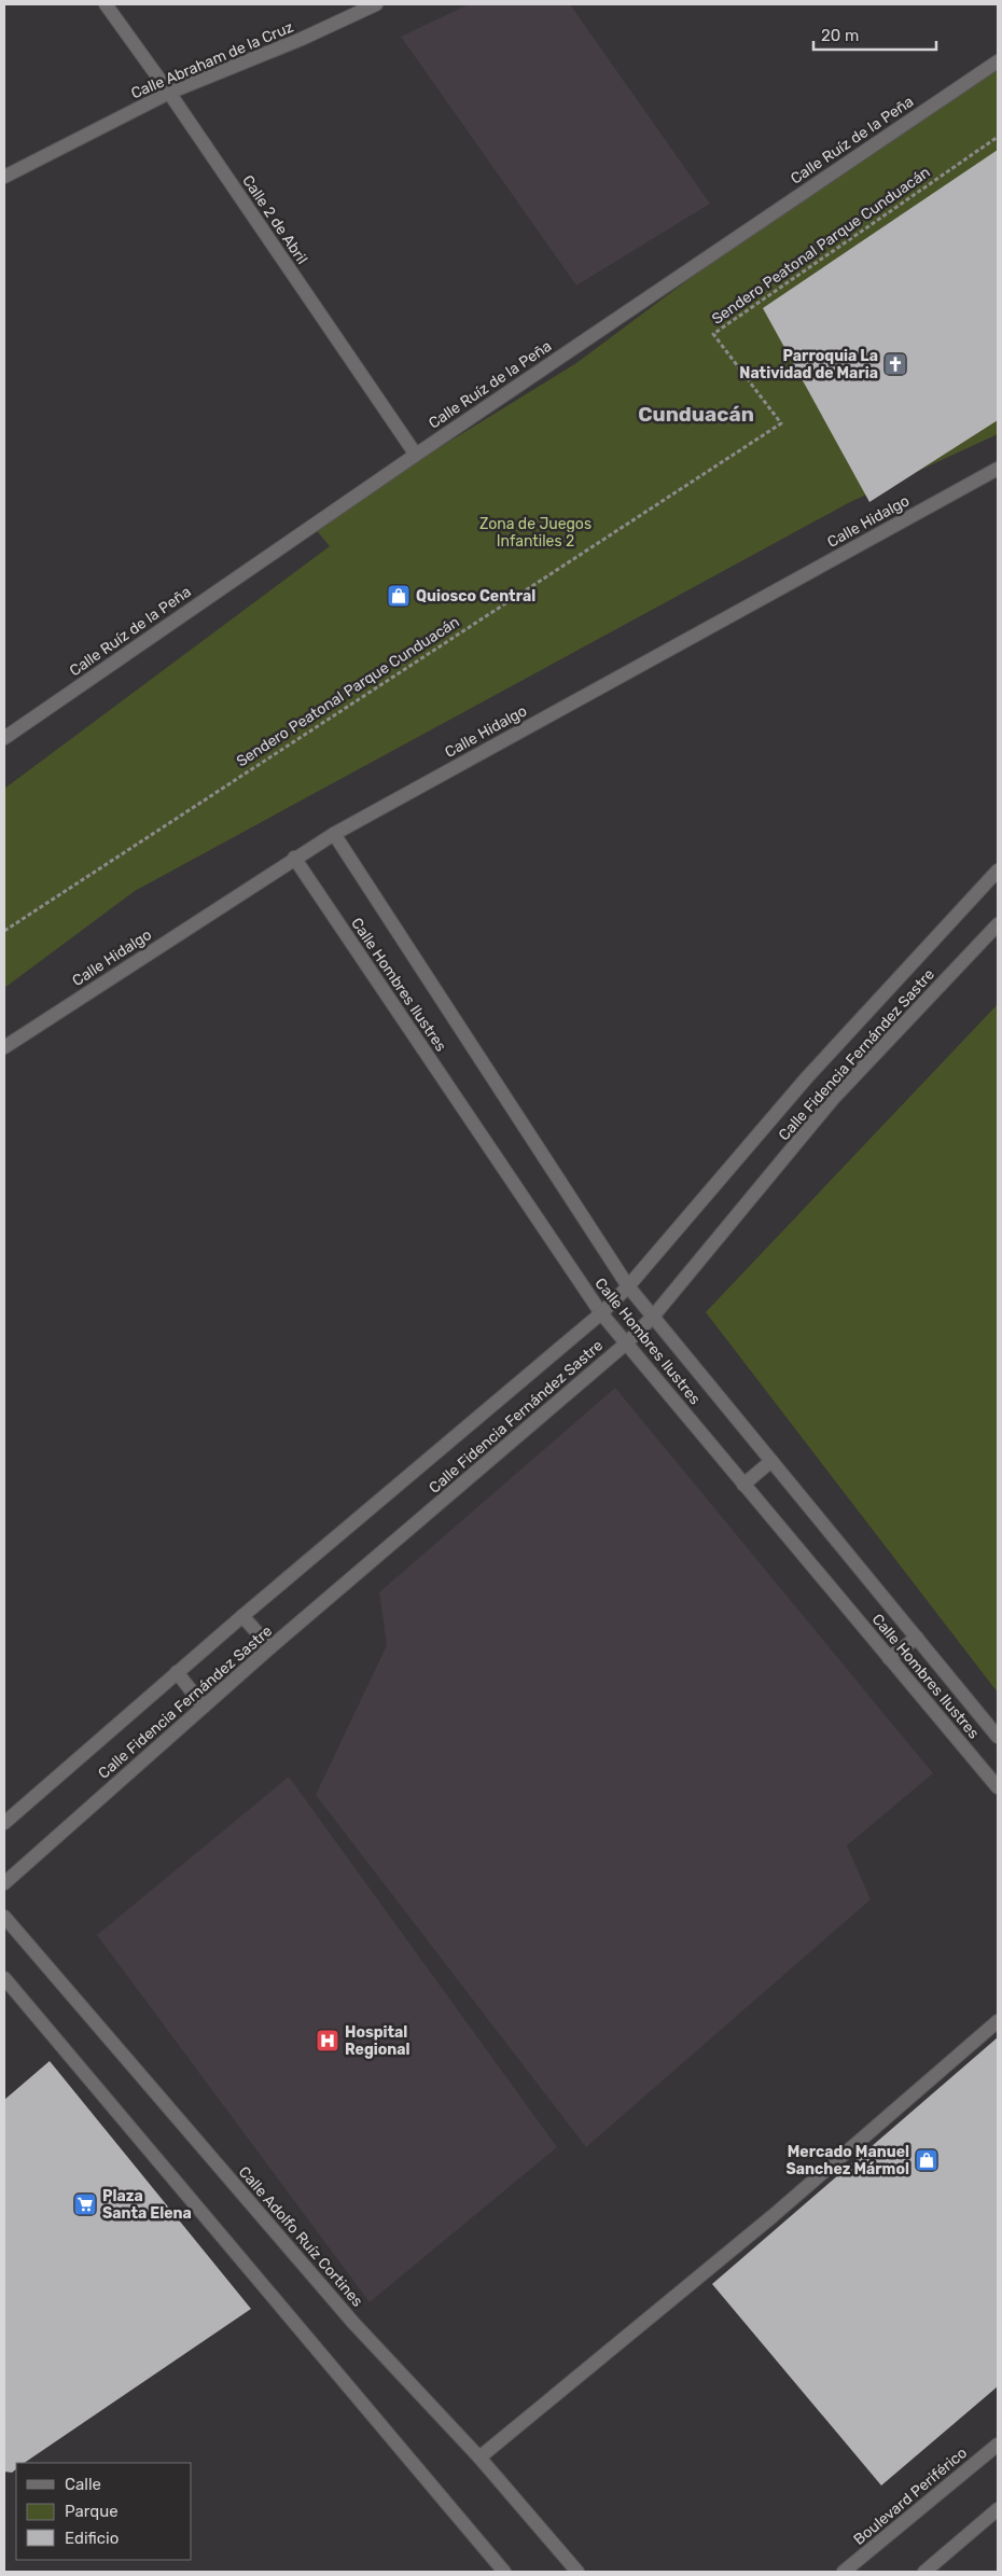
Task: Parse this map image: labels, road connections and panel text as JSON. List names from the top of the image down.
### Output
{
  "streets": {
    "street": [
      "Calle Abraham de la Cruz",
      "Calle Ruíz de la Peña",
      "Calle 2 de Abril",
      "Calle Hidalgo",
      "Calle Hombres Ilustres",
      "Calle Fidencia Fernández Sastre",
      "Calle Adolfo Ruíz Cortines",
      "Boulevard Periférico"
    ],
    "path": ["Sendero Peatonal Parque Cunduacán"]
  },
  "crossings": [
    ["Calle Abraham de la Cruz", "Calle 2 de Abril"],
    ["Calle Ruíz de la Peña", "Calle 2 de Abril"],
    ["Calle Hidalgo", "Calle Hombres Ilustres"],
    ["Calle Hombres Ilustres", "Calle Fidencia Fernández Sastre"]
  ],
  "districts": ["Cunduacán"],
  "parks": ["Zona de Juegos Infantiles 2"],
  "places": {
    "church": ["Parroquia La Natividad de Maria"],
    "shop": ["Quiosco Central", "Mercado Manuel Sanchez Mármol"],
    "hospital": ["Hospital Regional"],
    "supermarket": ["Plaza Santa Elena"]
  },
  "legend": ["Calle", "Parque", "Edificio"],
  "scale_bar": "20 m"
}
